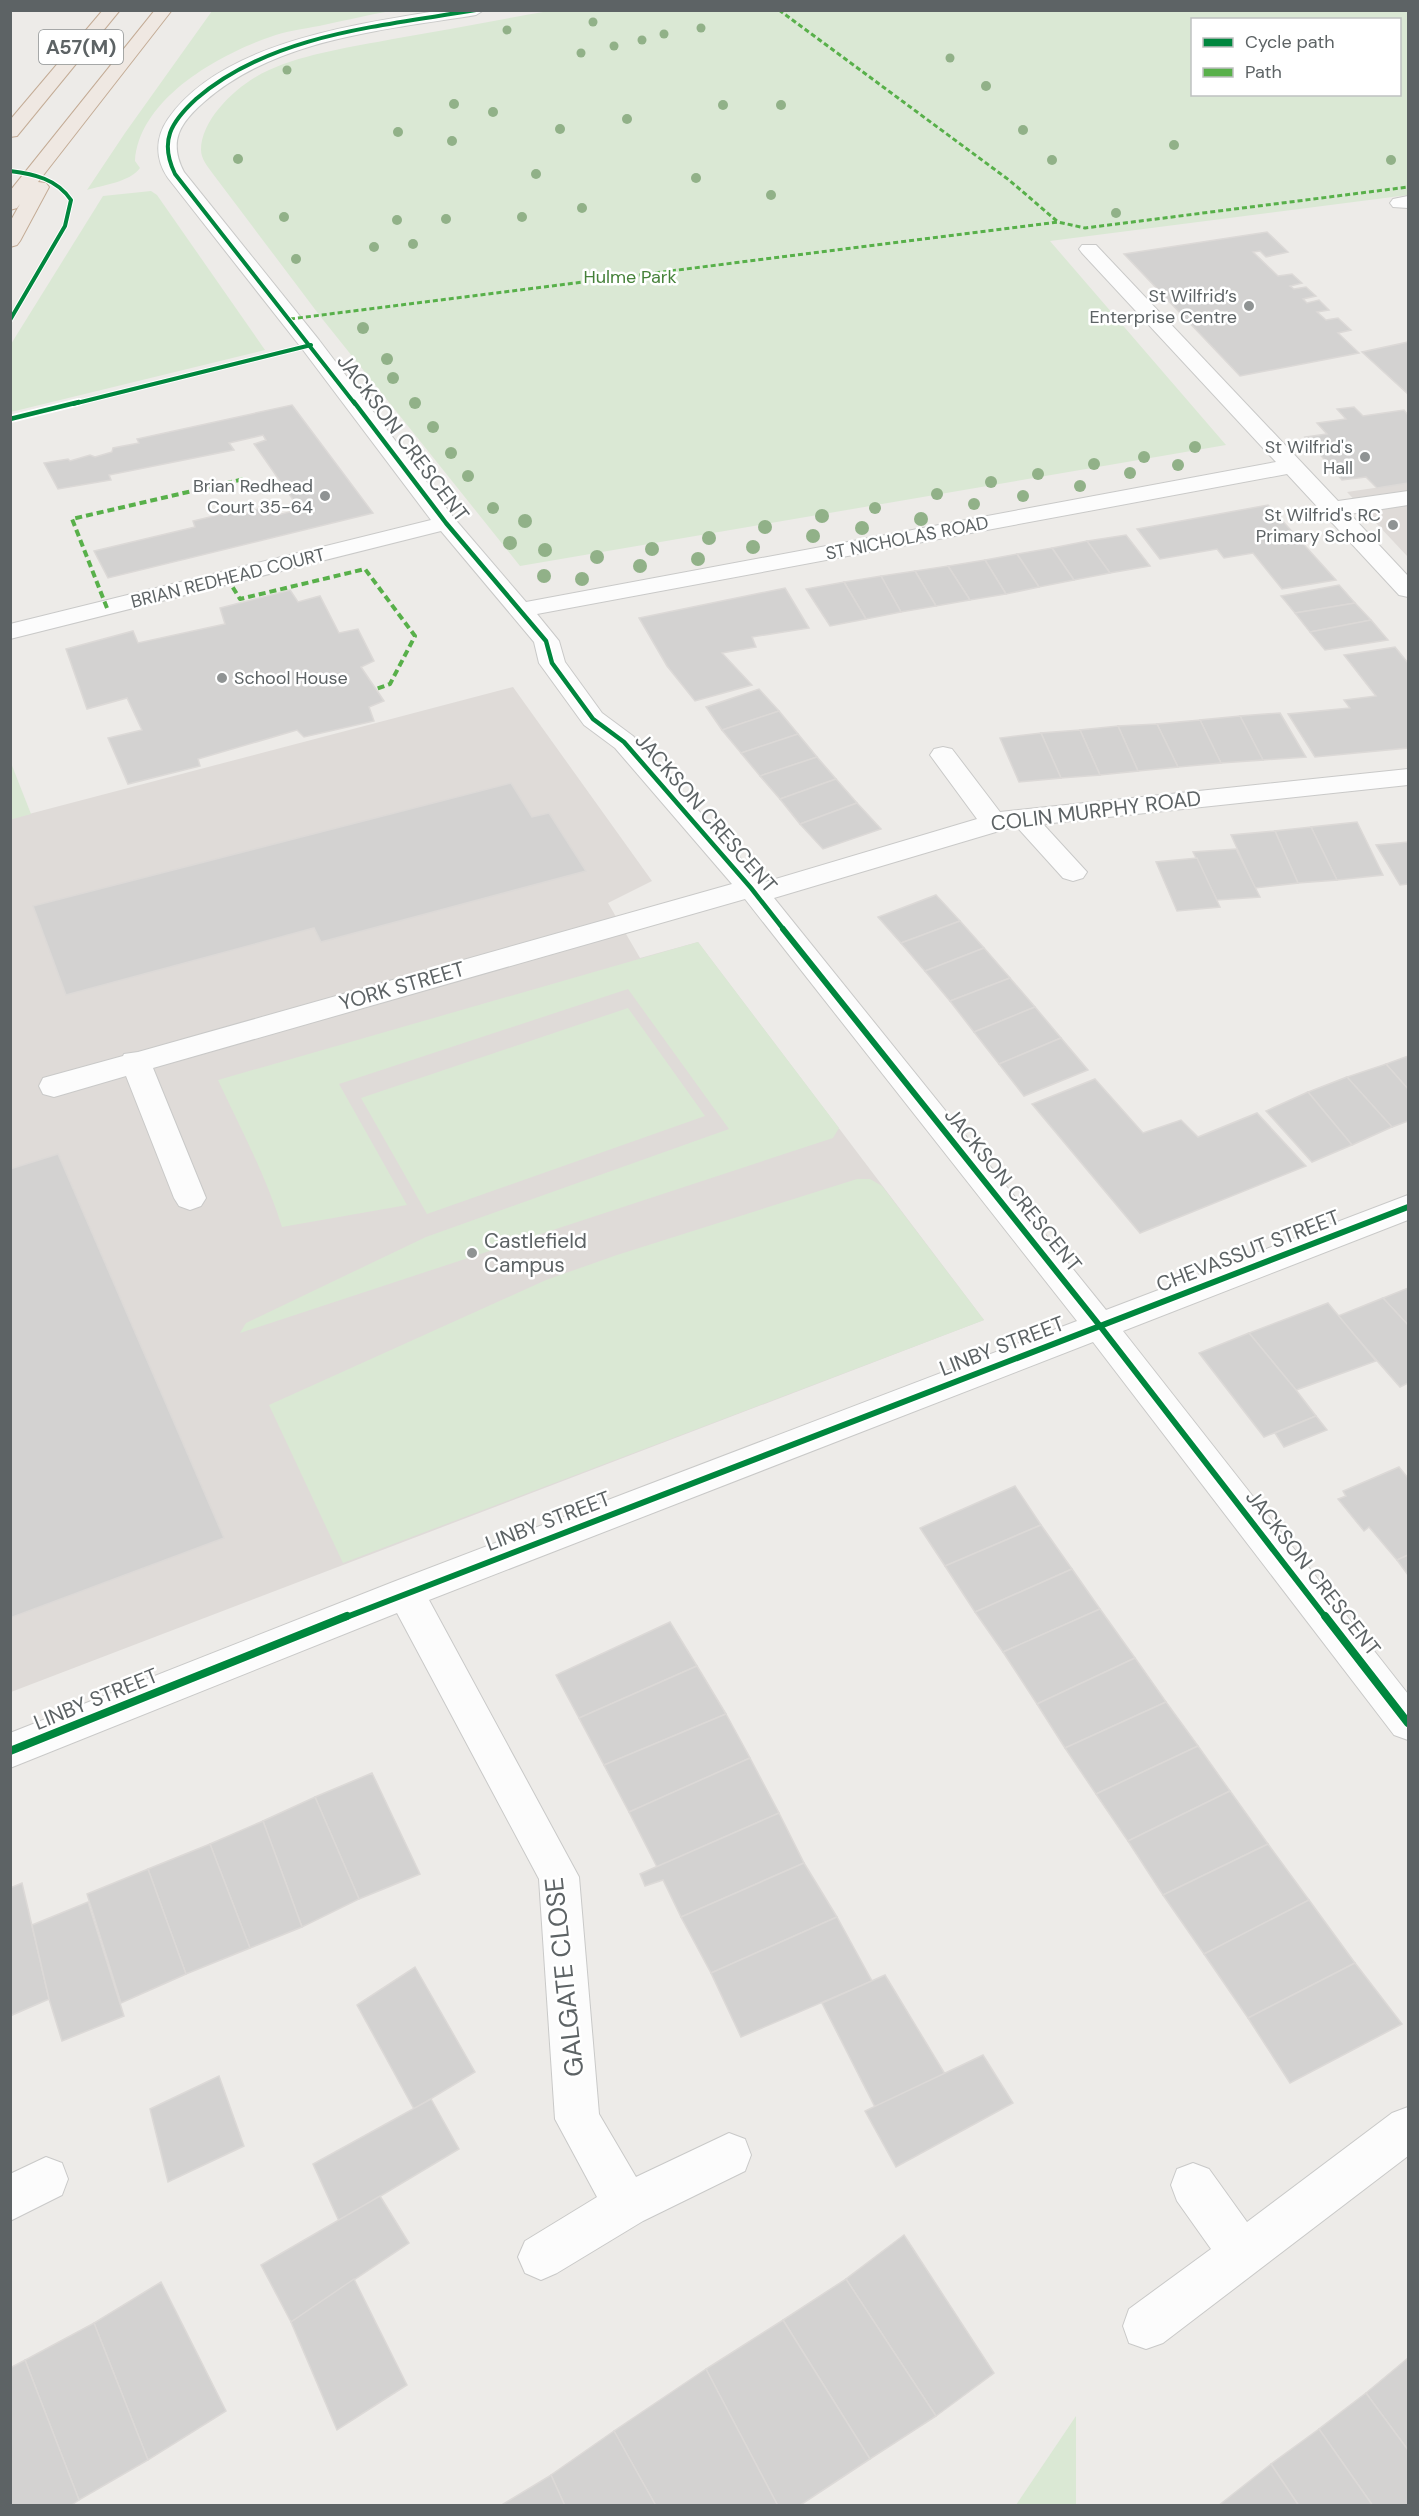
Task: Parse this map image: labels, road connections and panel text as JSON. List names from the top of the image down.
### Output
{
  "streets": {
    "highway": ["A57(M)"],
    "street": [
      "JACKSON CRESCENT",
      "ST NICHOLAS ROAD",
      "BRIAN REDHEAD COURT",
      "COLIN MURPHY ROAD",
      "YORK STREET",
      "CHEVASSUT STREET",
      "LINBY STREET",
      "GALGATE CLOSE"
    ]
  },
  "crossings": [
    ["JACKSON CRESCENT", "ST NICHOLAS ROAD"],
    ["JACKSON CRESCENT", "BRIAN REDHEAD COURT"],
    ["JACKSON CRESCENT", "COLIN MURPHY ROAD"],
    ["JACKSON CRESCENT", "YORK STREET"],
    ["JACKSON CRESCENT", "CHEVASSUT STREET"],
    ["JACKSON CRESCENT", "LINBY STREET"],
    ["COLIN MURPHY ROAD", "YORK STREET"],
    ["CHEVASSUT STREET", "LINBY STREET"],
    ["LINBY STREET", "GALGATE CLOSE"]
  ],
  "parks": ["Hulme Park"],
  "places": [
    "St Wilfrid’s Enterprise Centre",
    "St Wilfrid's Hall",
    "Brian Redhead Court 35-64",
    "St Wilfrid's RC Primary School",
    "School House",
    "Castlefield Campus"
  ],
  "legend": ["Cycle path", "Path"]
}
